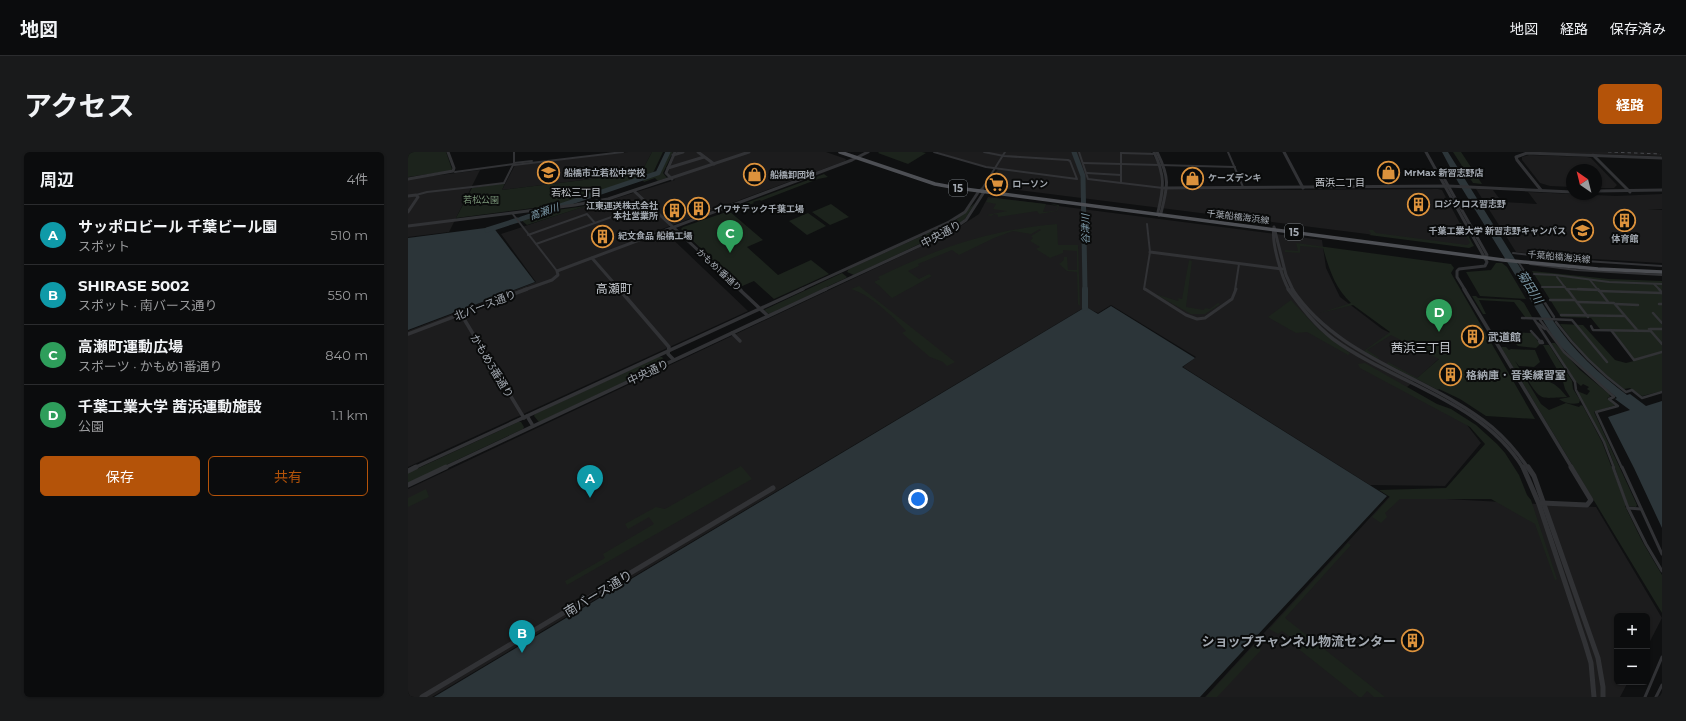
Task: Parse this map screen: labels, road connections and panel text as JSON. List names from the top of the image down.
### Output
{
  "streets": {
    "main road": ["15", "千葉船橋海浜線"],
    "street": [
      "中央通り",
      "かもめ1番通り",
      "北バース通り",
      "かもめ3番通り",
      "南バース通り"
    ]
  },
  "crossings": [
    ["千葉船橋海浜線", "中央通り"],
    ["中央通り", "かもめ1番通り"],
    ["中央通り", "かもめ3番通り"],
    ["北バース通り", "かもめ3番通り"]
  ],
  "districts": [
    "茜浜二丁目",
    "若松三丁目",
    "高瀬町",
    "茜浜三丁目"
  ],
  "water": ["高瀬川", "谷津川", "菊田川"],
  "parks": ["若松公園"],
  "places": {
    "school or university": ["船橋市立若松中学校", "千葉工業大学 新習志野キャンパス"],
    "shop": ["MrMax 新習志野店", "船橋卸団地", "ケーズデンキ"],
    "supermarket": ["ローソン"],
    "building": [
      "ロジクロス習志野",
      "イワサテック千葉工場",
      "江東運送株式会社 本社営業所",
      "体育館",
      "紀文食品 船橋工場",
      "武道館",
      "格納庫 ･ 音楽練習室",
      "ショップチャンネル物流センター"
    ]
  },
  "north": "top left",
  "page": {
    "header": "地図",
    "nav": ["地図", "経路", "保存済み"],
    "title": "アクセス",
    "buttons": [
      "経路",
      ["保存", "共有"]
    ],
    "heading": ["周辺", "4件"],
    "list": [
      {
        "mark": "A",
        "name": "サッポロビール 千葉ビール園",
        "note": "スポット",
        "value": "510 m"
      },
      {
        "mark": "B",
        "name": "SHIRASE 5002",
        "note": "スポット · 南バース通り",
        "value": "550 m"
      },
      {
        "mark": "C",
        "name": "高瀬町運動広場",
        "note": "スポーツ · かもめ1番通り",
        "value": "840 m"
      },
      {
        "mark": "D",
        "name": "千葉工業大学 茜浜運動施設",
        "note": "公園",
        "value": "1.1 km"
      }
    ],
    "pins": [
      "C",
      "D",
      "A",
      "B"
    ],
    "map_buttons": ["+", "−"]
  }
}
